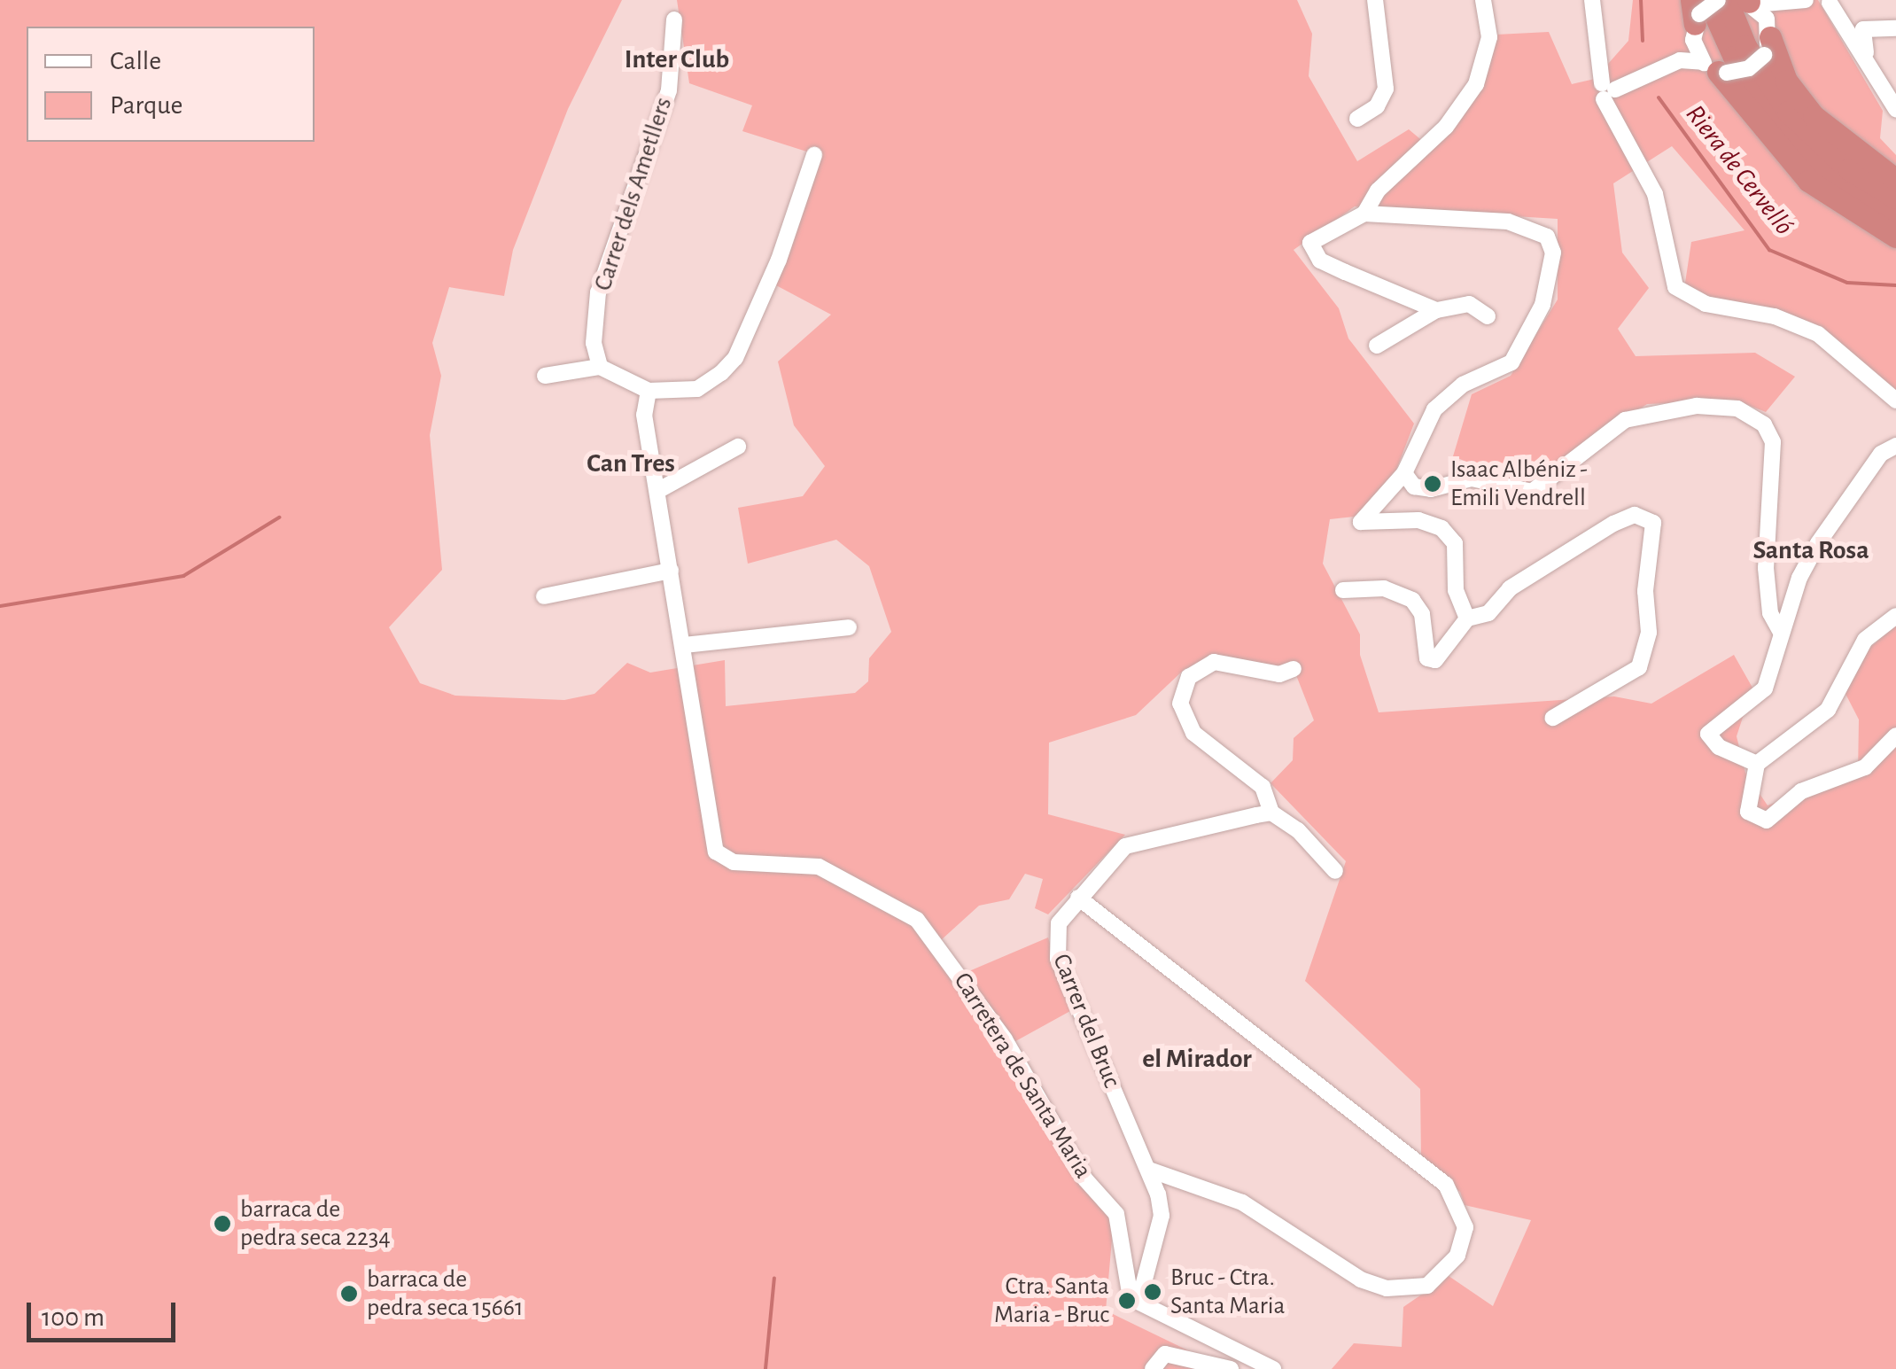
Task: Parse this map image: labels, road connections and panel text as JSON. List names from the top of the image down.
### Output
{
  "streets": {
    "street": ["Carrer dels Ametllers", "Carrer del Bruc", "Carretera de Santa Maria"]
  },
  "districts": [
    "Inter Club",
    "Can Tres",
    "Santa Rosa",
    "el Mirador"
  ],
  "water": ["Riera de Cervelló"],
  "places": [
    "Isaac Albéniz - Emili Vendrell",
    "barraca de pedra seca 2234",
    "Bruc - Ctra. Santa Maria",
    "barraca de pedra seca 15661",
    "Ctra. Santa Maria - Bruc"
  ],
  "legend": ["Calle", "Parque"],
  "scale_bar": "100 m"
}
